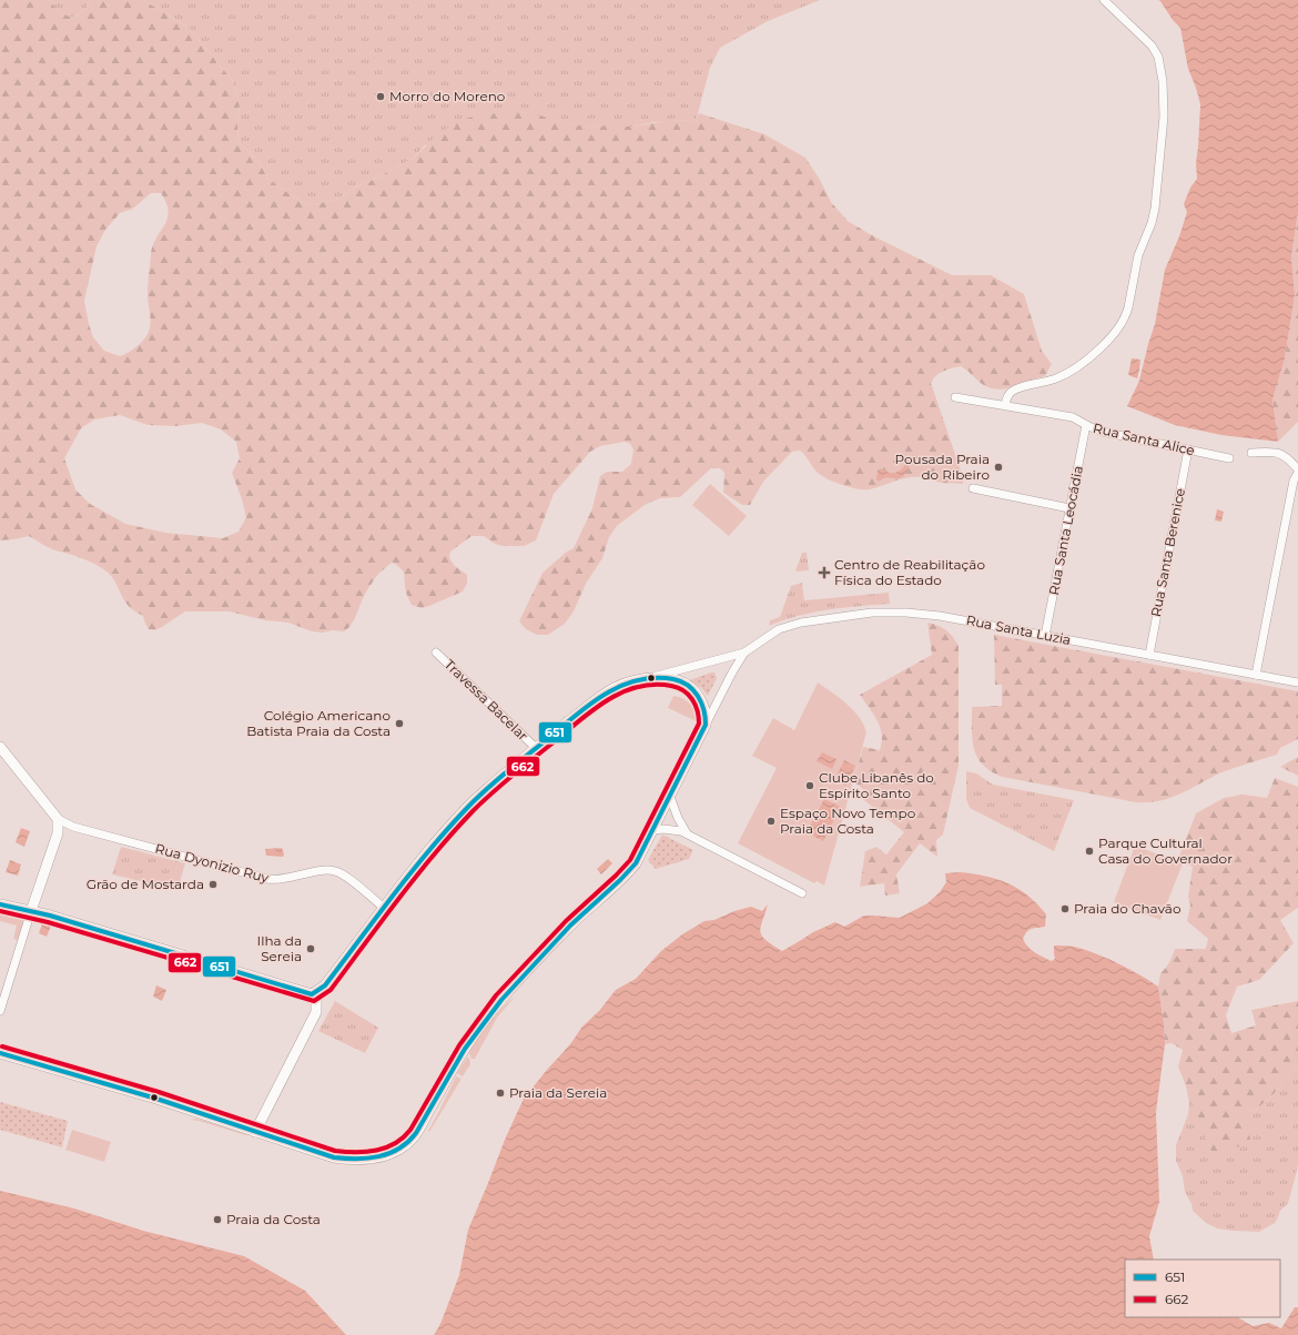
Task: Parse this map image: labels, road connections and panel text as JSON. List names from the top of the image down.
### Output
{
  "streets": {
    "street": [
      "Rua Santa Alice",
      "Rua Santa Leocádia",
      "Rua Santa Berenice",
      "Rua Santa Luzia",
      "Travessa Bacelar",
      "Rua Dyonizio Ruy"
    ]
  },
  "crossings": [
    ["Rua Santa Alice", "Rua Santa Leocádia"],
    ["Rua Santa Alice", "Rua Santa Berenice"],
    ["Rua Santa Leocádia", "Rua Santa Luzia"],
    ["Rua Santa Berenice", "Rua Santa Luzia"]
  ],
  "places": {
    "other": [
      "Morro do Moreno",
      "Pousada Praia do Ribeiro",
      "Colégio Americano Batista Praia da Costa",
      "Clube Libanês do Espírito Santo",
      "Espaço Novo Tempo Praia da Costa",
      "Parque Cultural Casa do Governador",
      "Grão de Mostarda",
      "Praia do Chavão",
      "Ilha da Sereia",
      "Praia da Sereia",
      "Praia da Costa"
    ],
    "health": ["Centro de Reabilitação Física do Estado"]
  },
  "lines": ["transit line 651", "transit line 662"],
  "legend": ["651", "662"]
}
